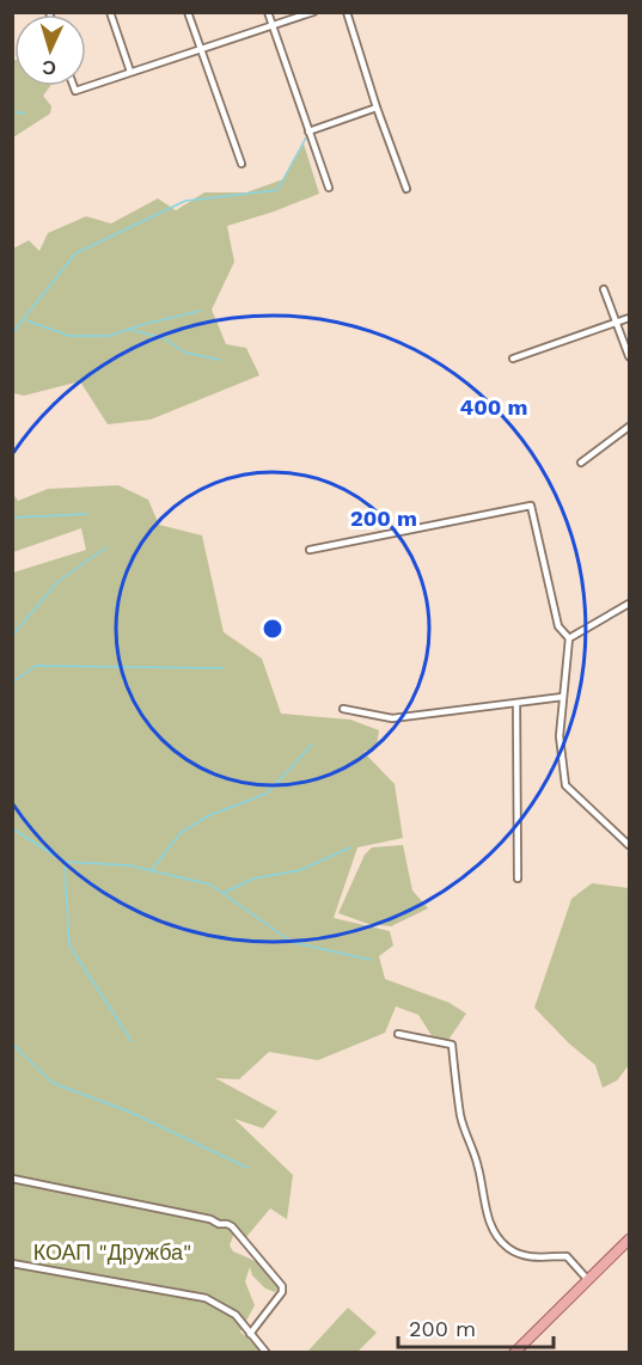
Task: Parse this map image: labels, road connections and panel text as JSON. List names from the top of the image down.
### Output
{
  "parks": ["КОАП \"Дружба\""],
  "scale_bar": "200 m",
  "north": "bottom",
  "rings": ["400 m", "200 m"]
}
